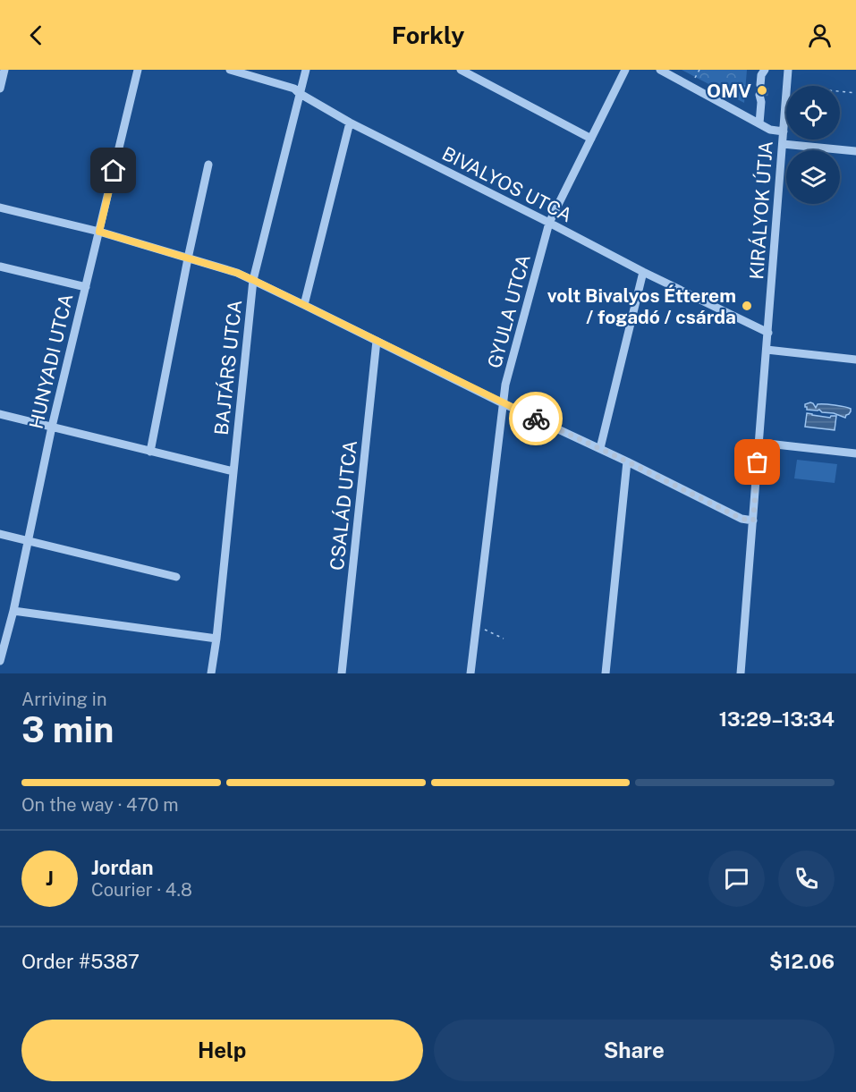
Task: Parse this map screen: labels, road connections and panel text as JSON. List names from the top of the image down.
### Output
{
  "streets": {
    "street": [
      "BIVALYOS UTCA",
      "KIRÁLYOK ÚTJA",
      "GYULA UTCA",
      "HUNYADI UTCA",
      "BAJTÁRS UTCA",
      "CSALÁD UTCA"
    ]
  },
  "crossings": [
    ["BIVALYOS UTCA", "KIRÁLYOK ÚTJA"],
    ["BIVALYOS UTCA", "GYULA UTCA"],
    ["BIVALYOS UTCA", "BAJTÁRS UTCA"]
  ],
  "places": ["OMV", "volt Bivalyos Étterem / fogadó / csárda"],
  "page": {
    "header": "Forkly",
    "heading": ["3 min", "Arriving in", "13:29–13:34"],
    "panel": [
      "Jordan",
      "Courier · 4.8",
      "Order #5387",
      "$12.06"
    ],
    "bar": "On the way · 470 m",
    "round": "J",
    "buttons": ["Help", "Share"]
  }
}
